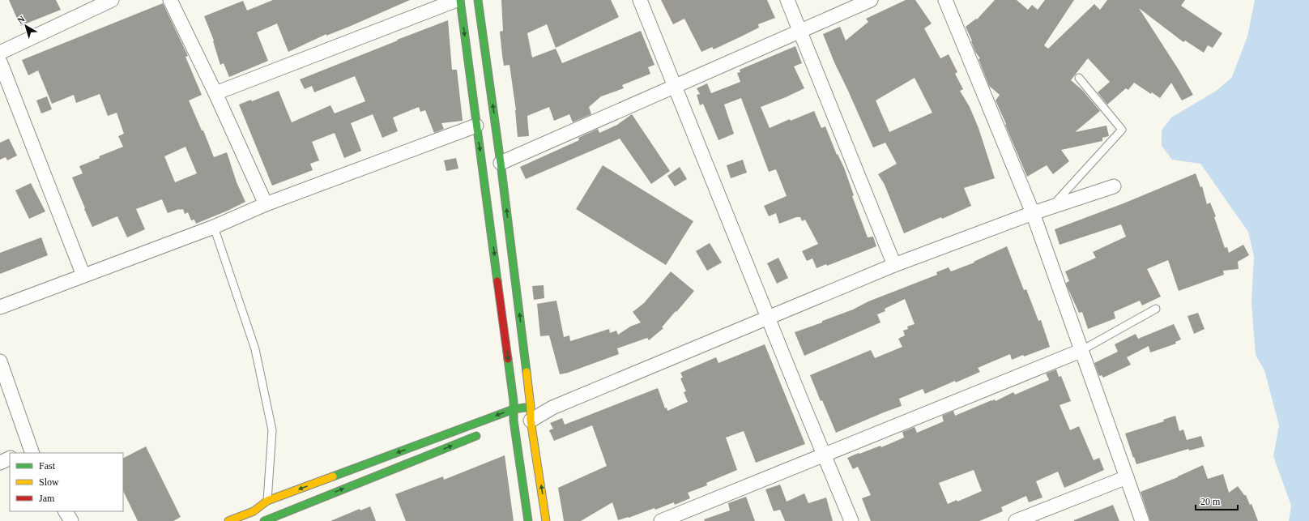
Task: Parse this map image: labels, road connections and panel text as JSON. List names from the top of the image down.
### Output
{
  "legend": ["Fast", "Slow", "Jam"],
  "scale_bar": "20 m",
  "north": "top left"
}
